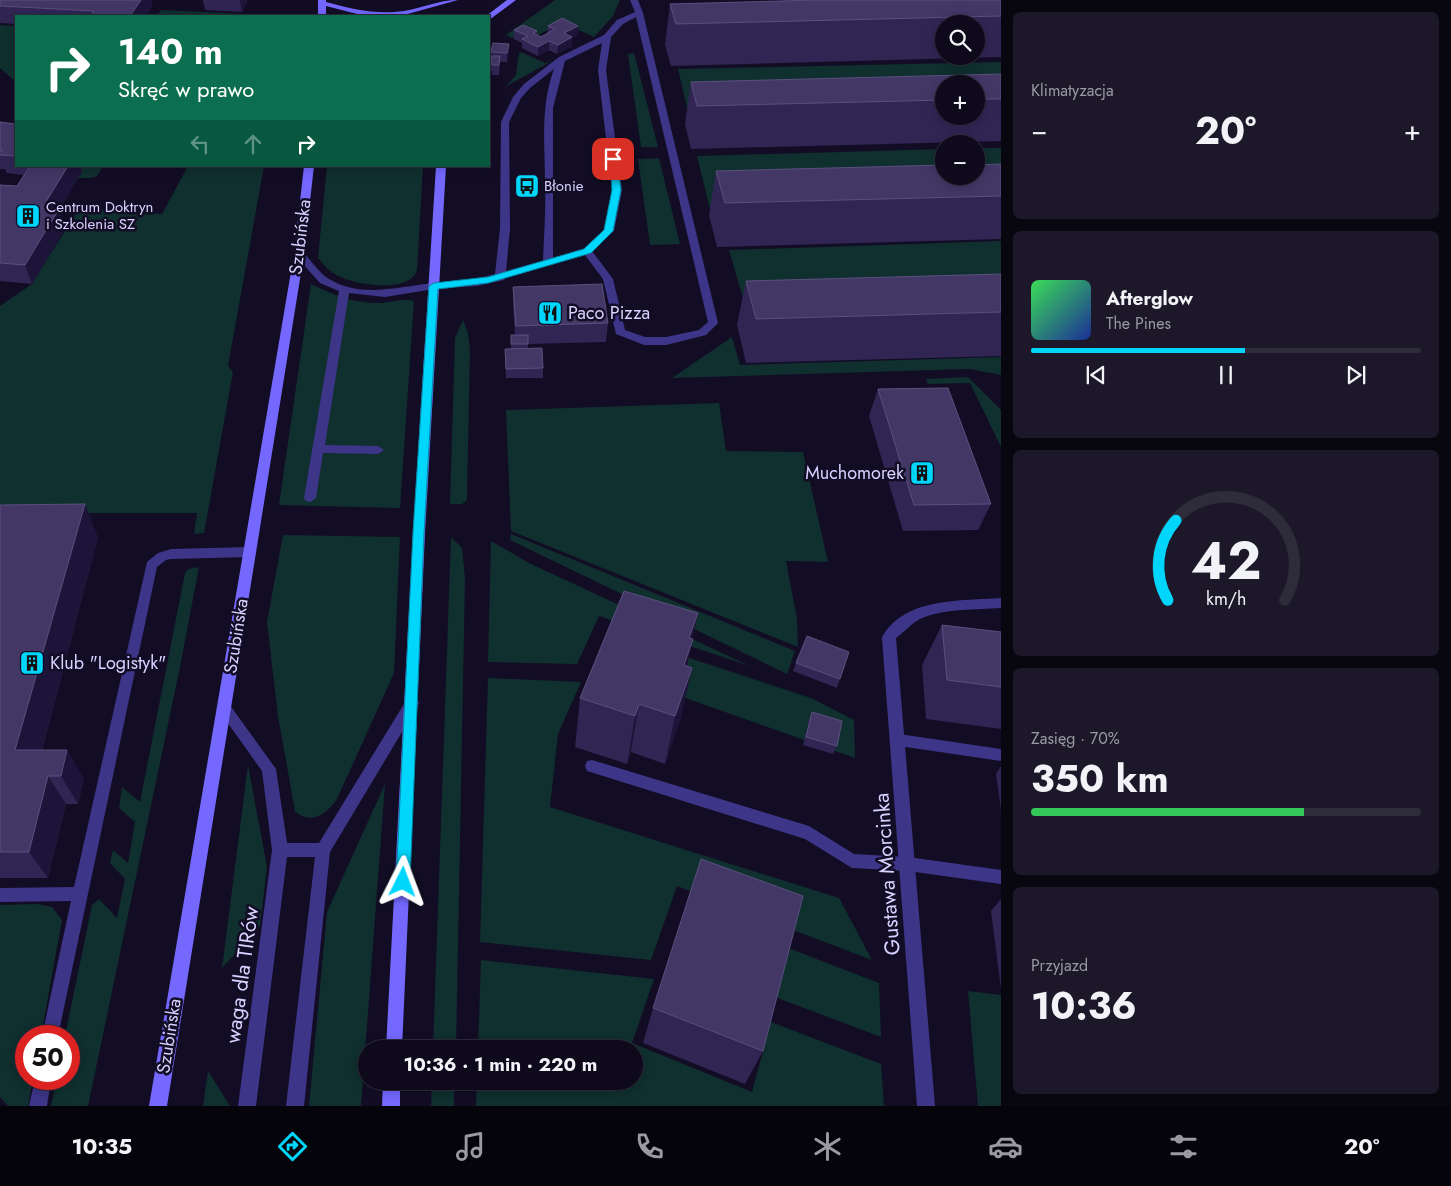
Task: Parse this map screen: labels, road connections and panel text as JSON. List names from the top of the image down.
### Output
{
  "streets": {
    "main road": ["Szubińska"],
    "street": ["Gustawa Morcinka", "waga dla TIRów"]
  },
  "crossings": [
    ["Szubińska", "waga dla TIRów"]
  ],
  "places": {
    "bus stop": ["Błonie"],
    "building": ["Centrum Doktryn i Szkolenia SZ", "Muchomorek", "Klub \"Logistyk\""],
    "restaurant": ["Paco Pizza"]
  },
  "page": {
    "tile": [
      "Klimatyzacja",
      ["Zasięg · 70%", "350 km"],
      ["Przyjazd", "10:36"]
    ],
    "map_buttons": ["+", "−"],
    "turn": ["140 m", "Skręć w prawo"],
    "heat": ["−", "20°", "+"],
    "song": ["Afterglow", "The Pines"],
    "limit": "50",
    "trip": "10:36 · 1 min · 220 m",
    "tabs": ["10:35", "20°"],
    "gauge": ["42", "km/h"]
  }
}
